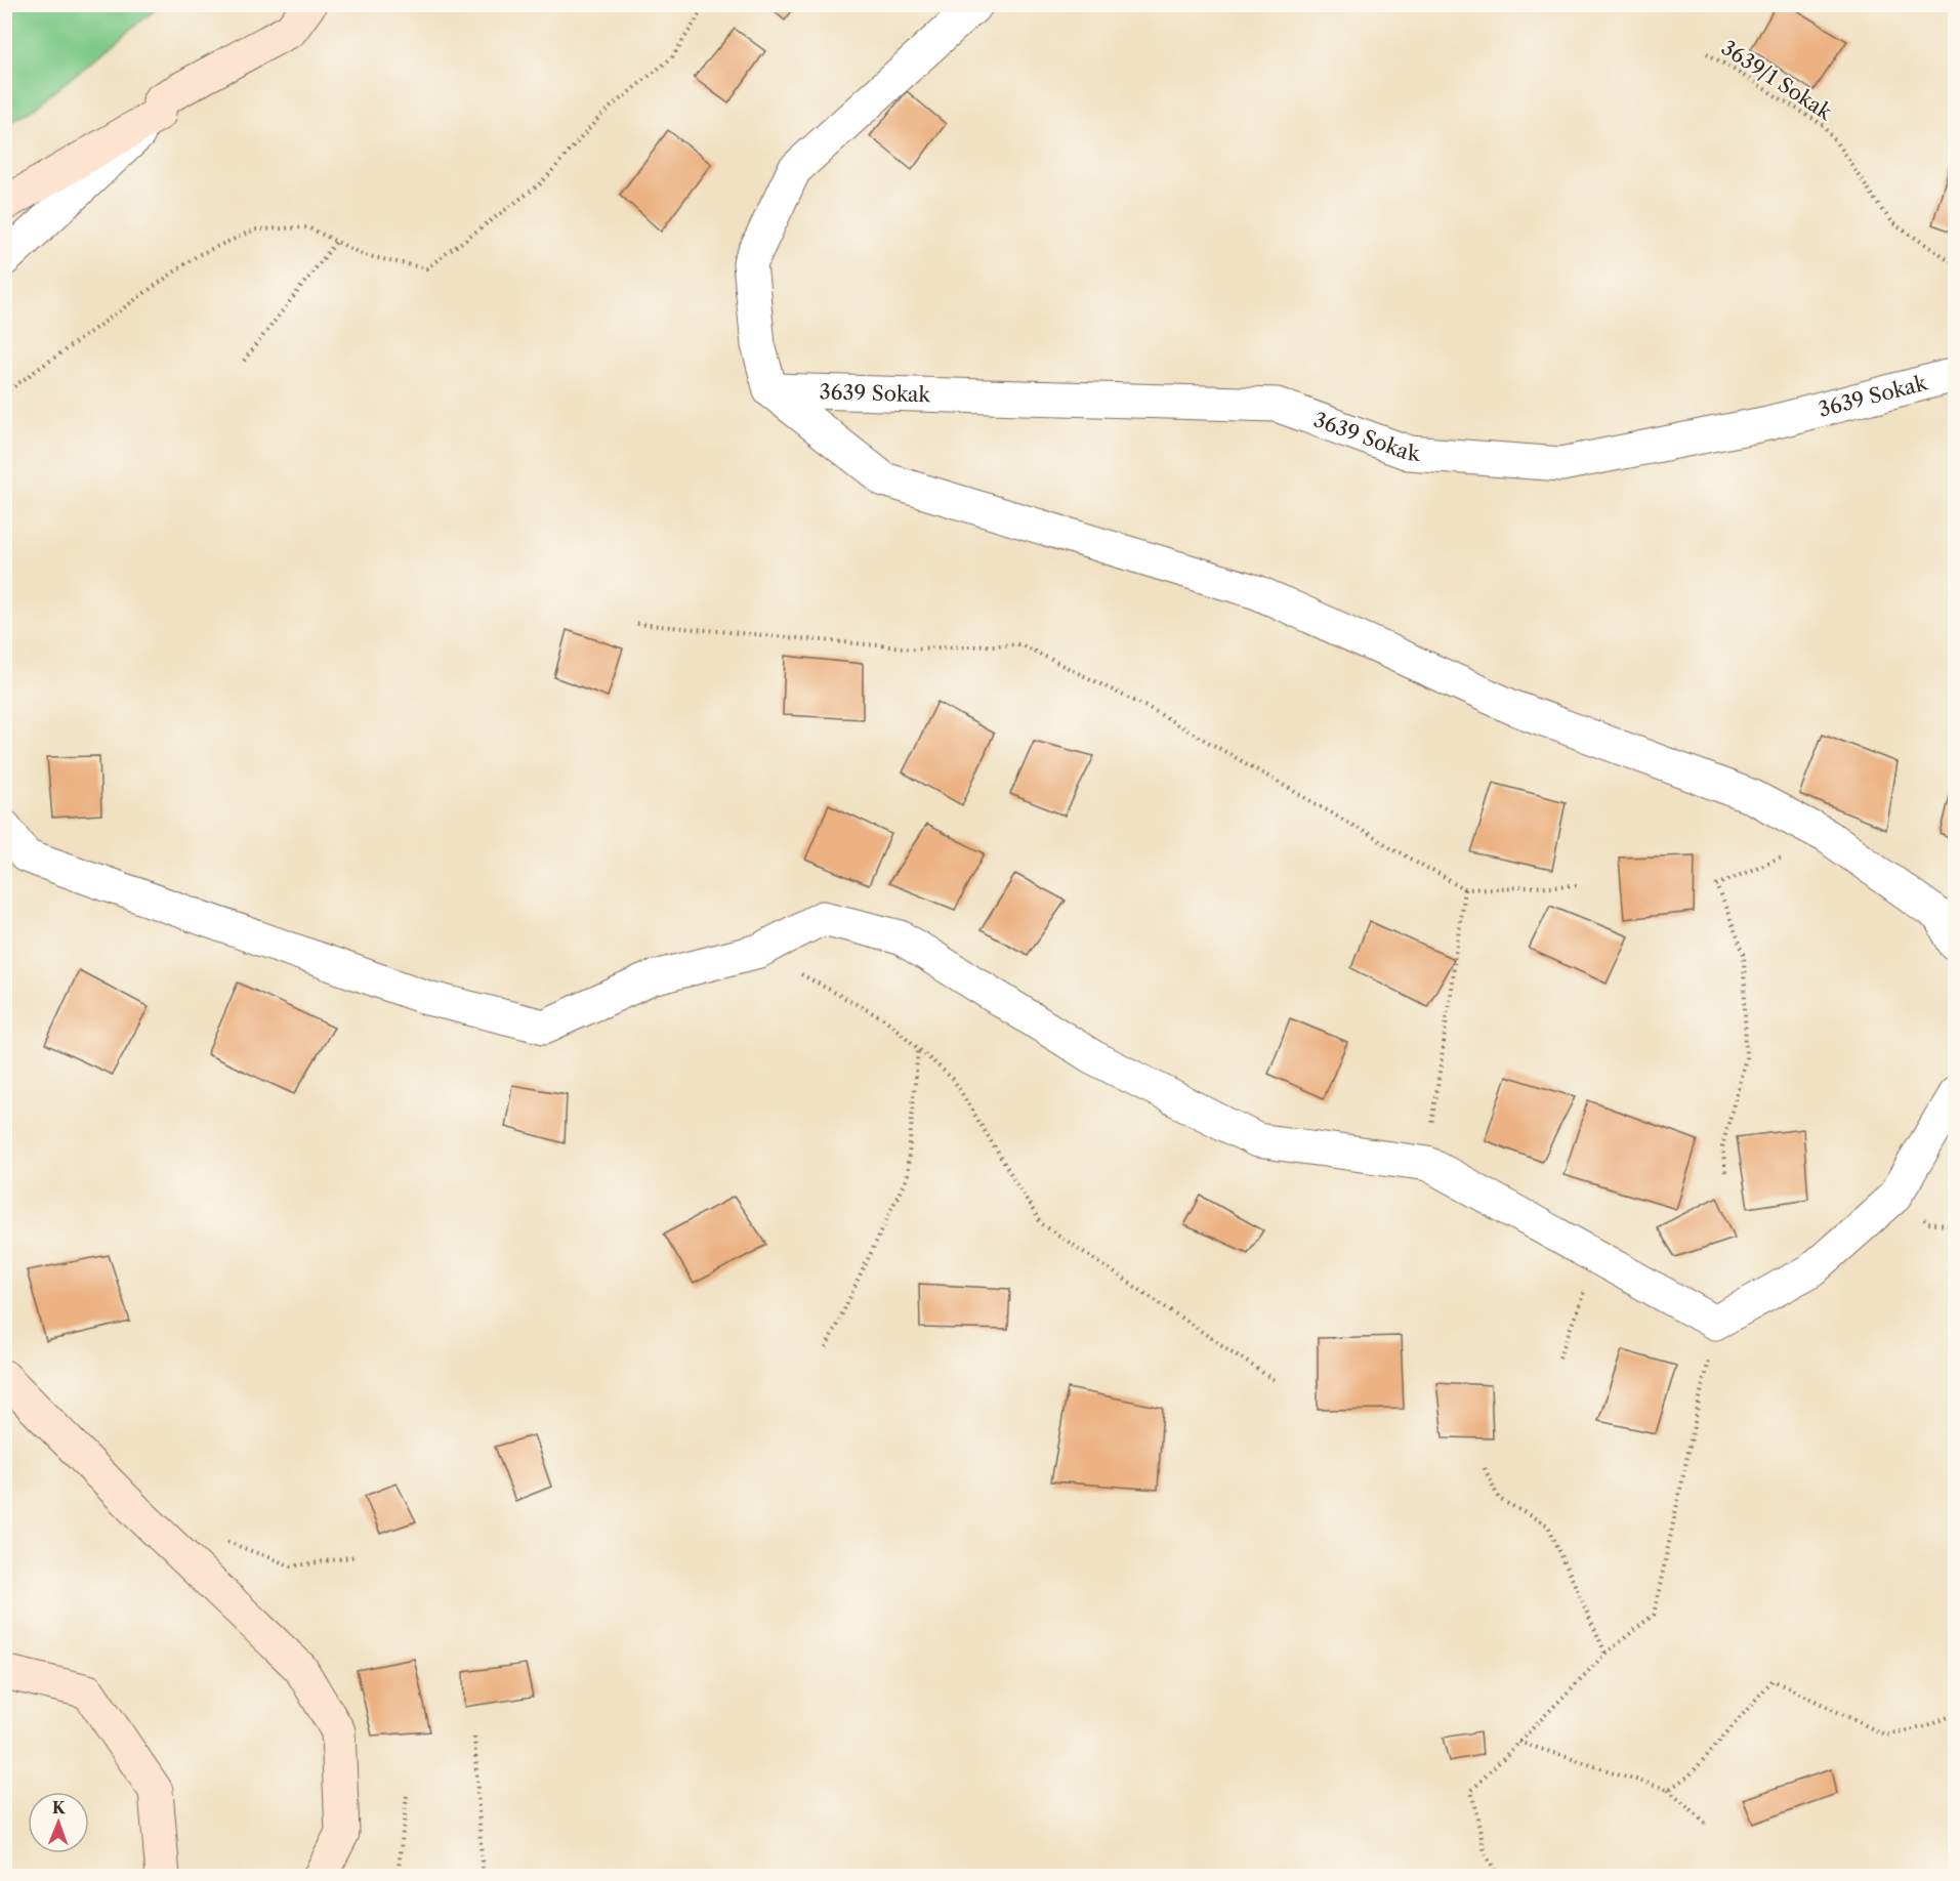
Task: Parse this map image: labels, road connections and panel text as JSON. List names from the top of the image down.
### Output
{
  "streets": {
    "street": ["3639 Sokak"],
    "path": ["3639/1 Sokak"]
  },
  "north": "top"
}
